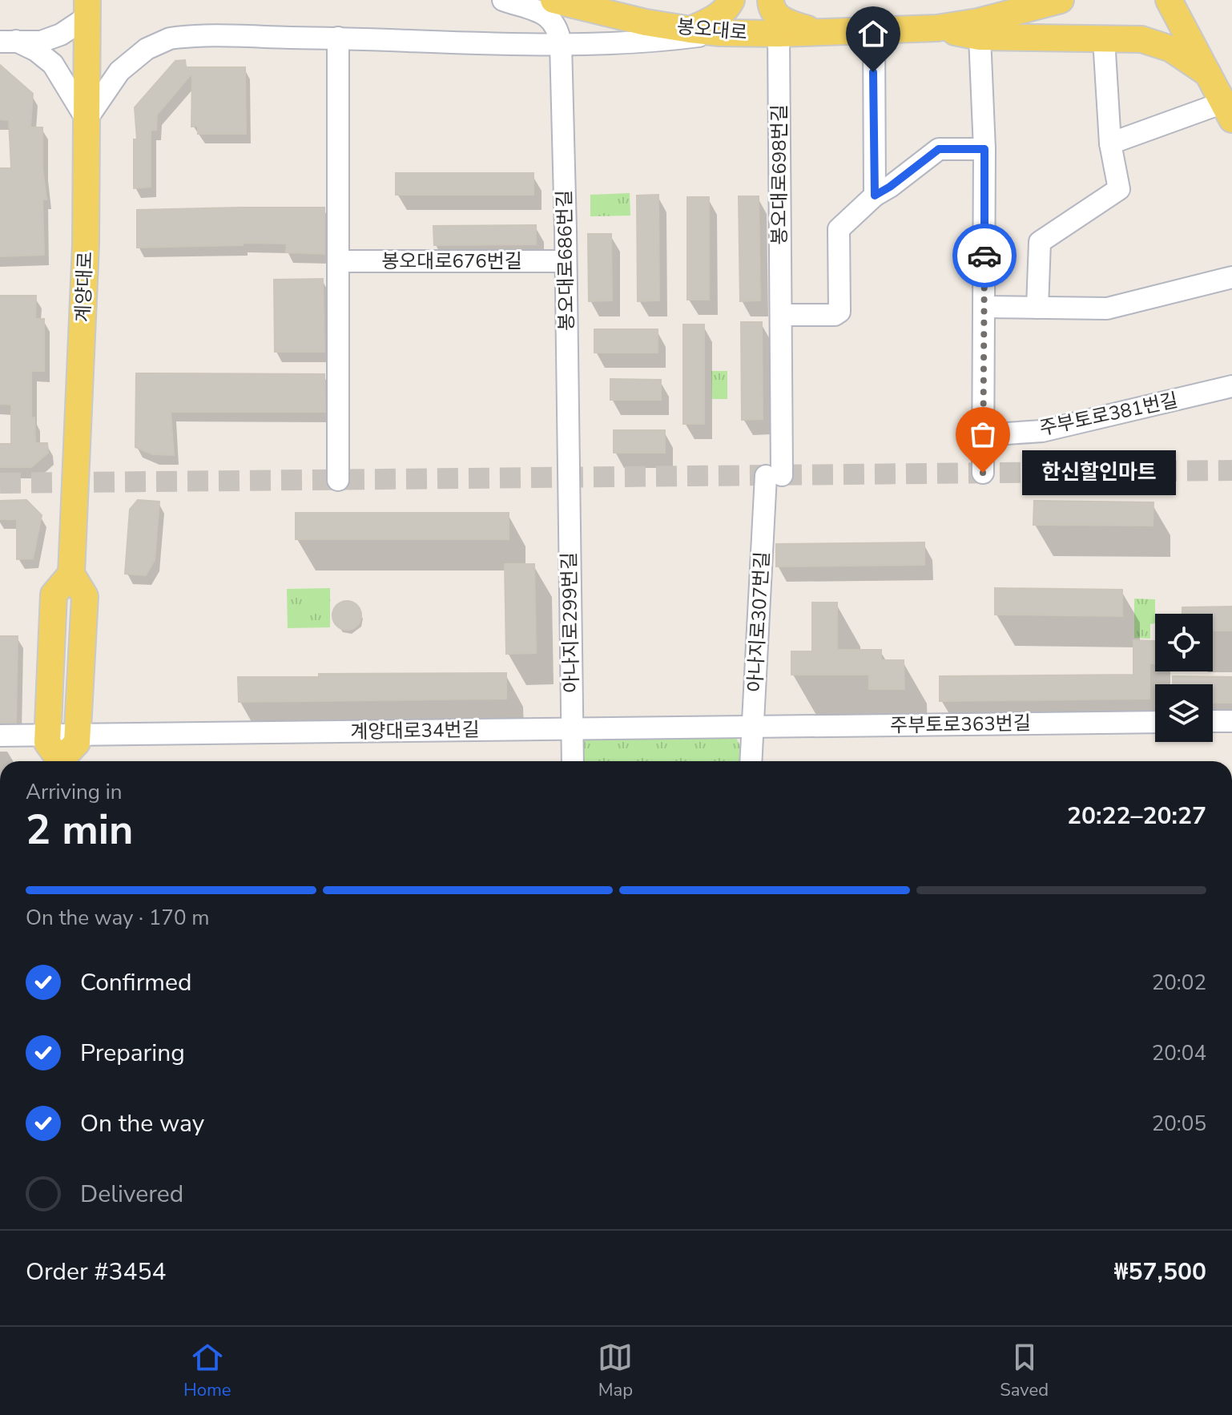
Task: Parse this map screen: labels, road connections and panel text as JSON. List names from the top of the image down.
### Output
{
  "streets": {
    "main road": ["봉오대로", "계양대로"],
    "street": [
      "봉오대로698번길",
      "봉오대로686번길",
      "봉오대로676번길",
      "주부토로381번길",
      "아나지로307번길",
      "아나지로299번길",
      "주부토로363번길",
      "계양대로34번길"
    ]
  },
  "crossings": [
    ["봉오대로", "봉오대로698번길"],
    ["봉오대로698번길", "아나지로307번길"],
    ["봉오대로686번길", "봉오대로676번길"],
    ["봉오대로686번길", "아나지로299번길"],
    ["계양대로", "계양대로34번길"],
    ["아나지로307번길", "주부토로363번길"],
    ["아나지로307번길", "계양대로34번길"],
    ["아나지로299번길", "계양대로34번길"],
    ["주부토로363번길", "계양대로34번길"]
  ],
  "places": ["한신할인마트"],
  "page": {
    "bubble": "한신할인마트",
    "heading": ["2 min", "Arriving in", "20:22–20:27"],
    "panel": ["Order #3454", "₩57,500"],
    "bar": "On the way · 170 m",
    "list": [
      ["Confirmed", "20:02"],
      ["Preparing", "20:04"],
      ["On the way", "20:05"],
      "Delivered"
    ],
    "tabs": ["Home", "Map", "Saved"]
  }
}
